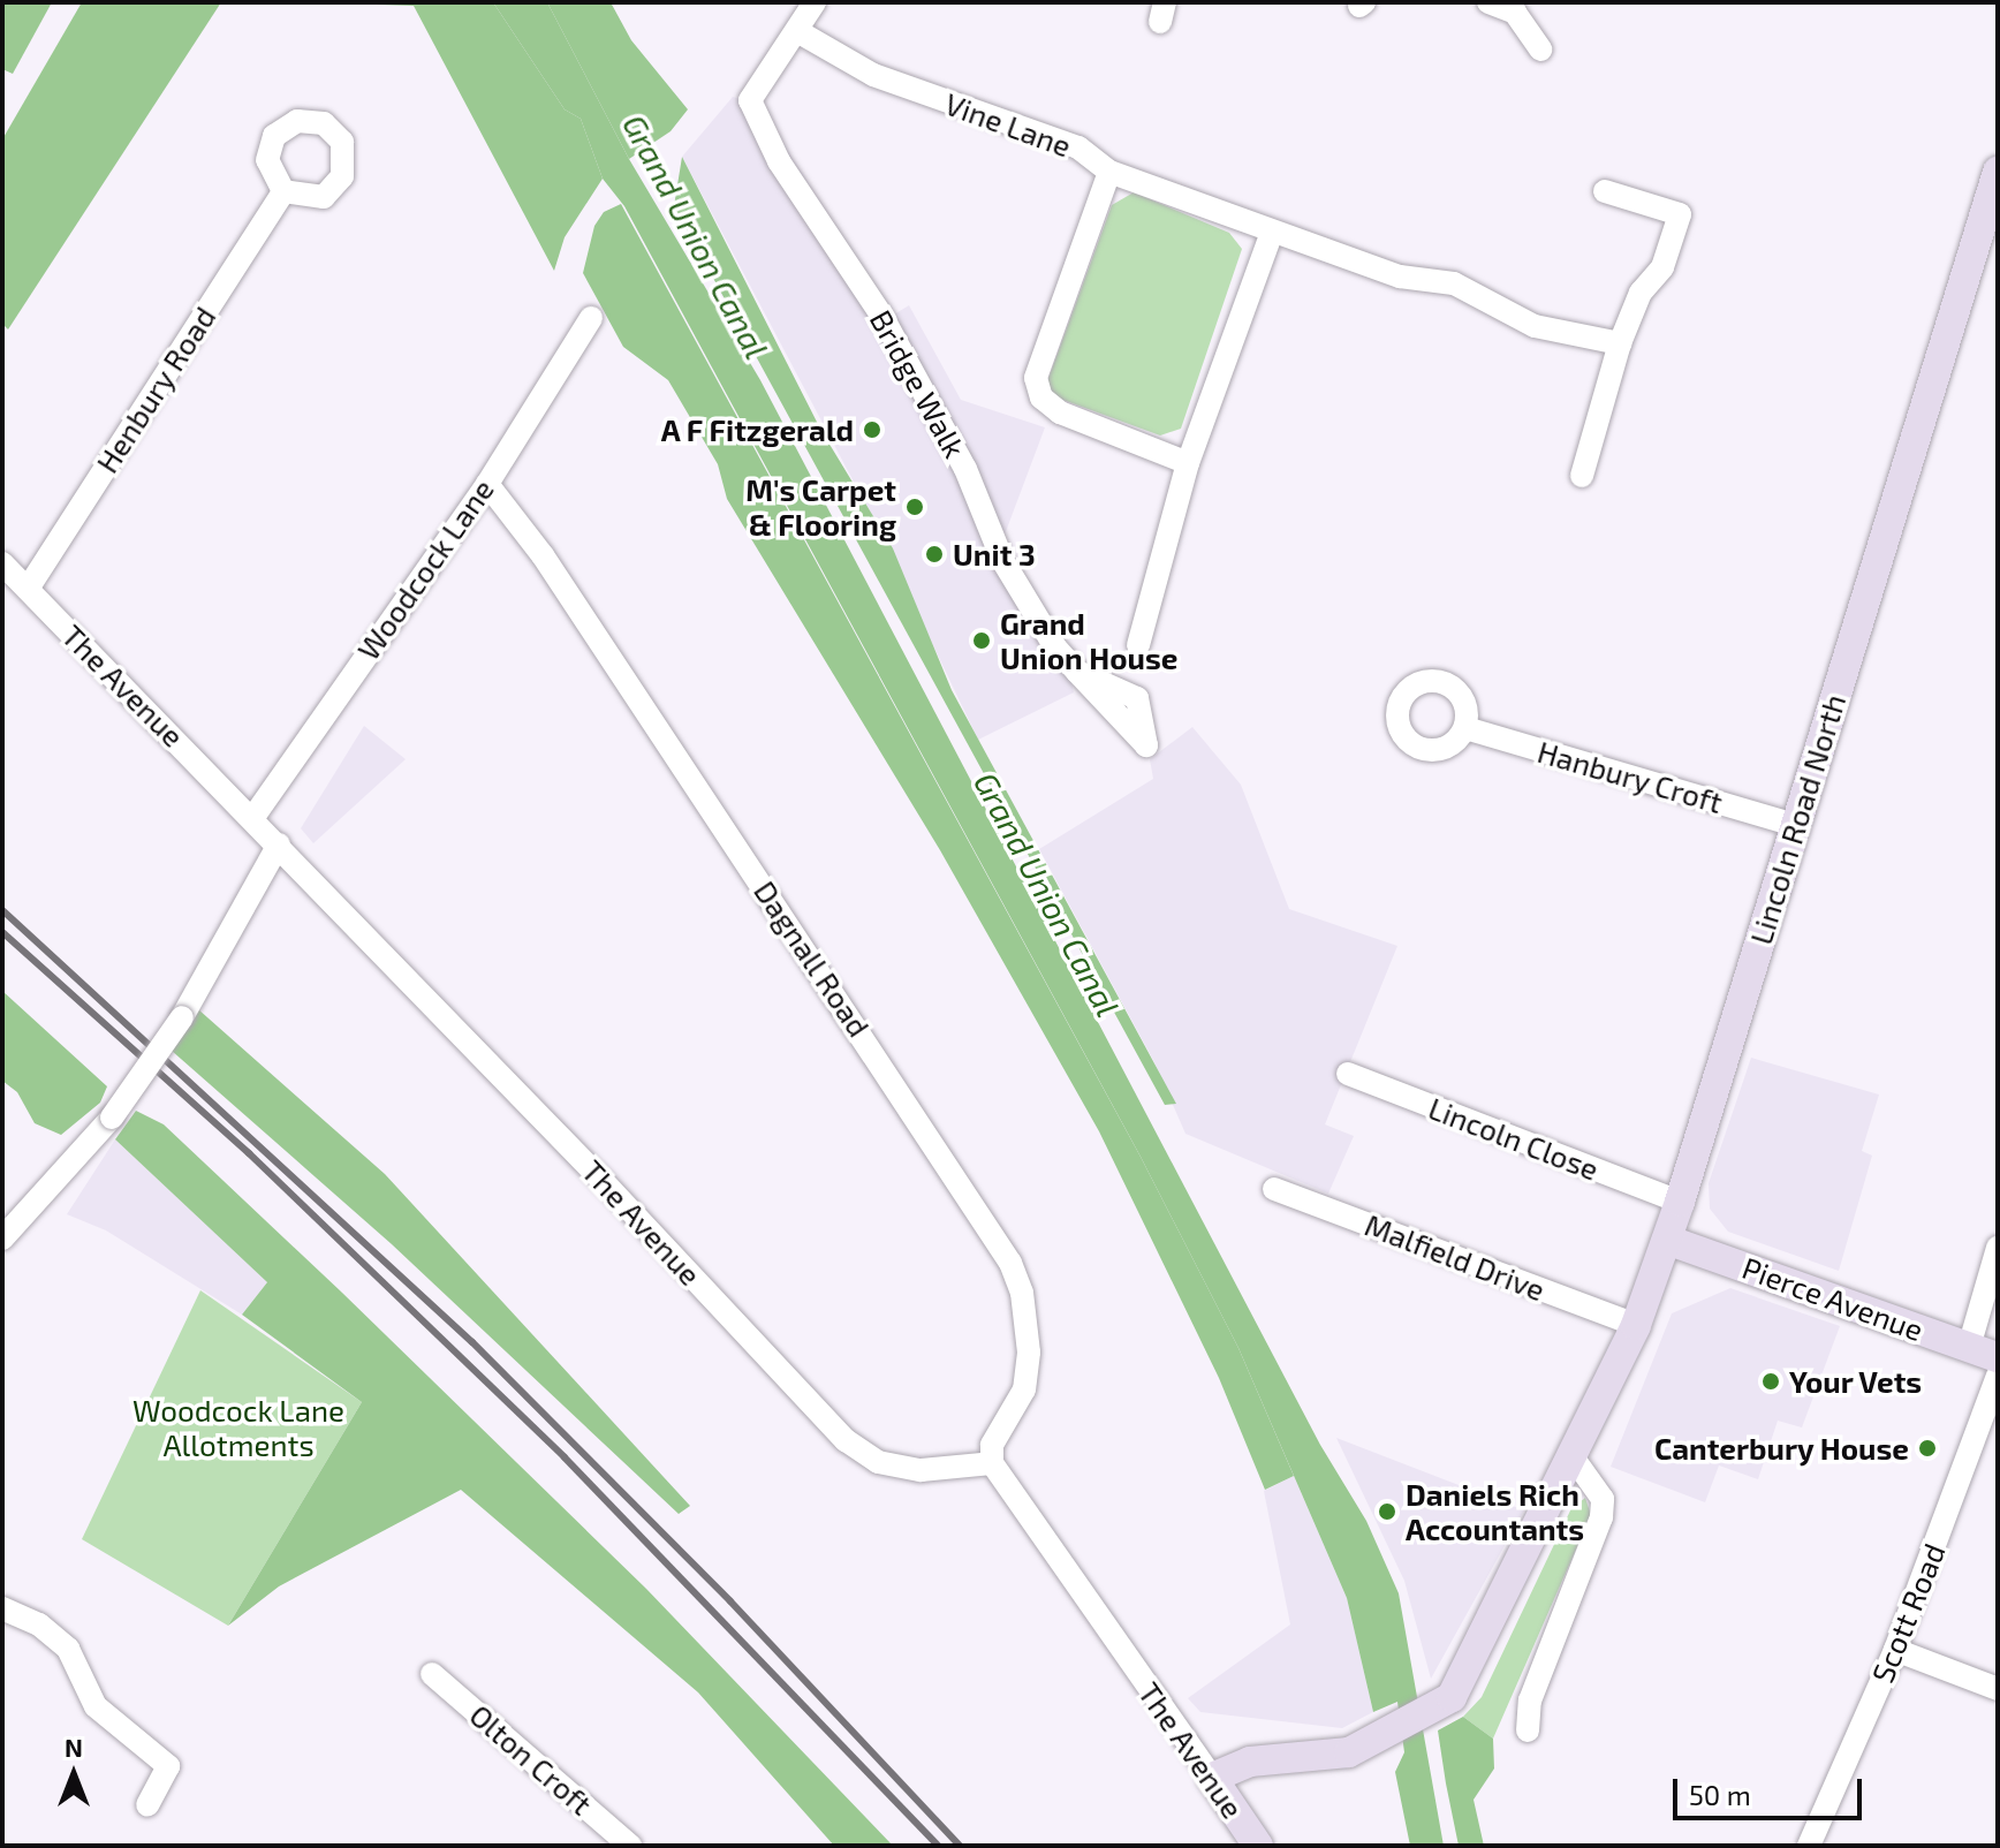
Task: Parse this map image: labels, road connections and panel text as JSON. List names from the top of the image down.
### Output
{
  "streets": {
    "street": [
      "Vine Lane",
      "Bridge Walk",
      "Henbury Road",
      "Woodcock Lane",
      "The Avenue",
      "Hanbury Croft",
      "Lincoln Road North",
      "Dagnall Road",
      "Lincoln Close",
      "Malfield Drive",
      "Pierce Avenue",
      "Scott Road",
      "Olton Croft"
    ]
  },
  "crossings": [
    ["Vine Lane", "Bridge Walk"],
    ["Henbury Road", "The Avenue"],
    ["Woodcock Lane", "The Avenue"],
    ["Woodcock Lane", "Dagnall Road"],
    ["The Avenue", "Lincoln Road North"],
    ["The Avenue", "Dagnall Road"],
    ["Hanbury Croft", "Lincoln Road North"],
    ["Lincoln Road North", "Lincoln Close"],
    ["Lincoln Road North", "Malfield Drive"],
    ["Lincoln Road North", "Pierce Avenue"]
  ],
  "water": ["Grand Union Canal"],
  "parks": ["Woodcock Lane Allotments"],
  "places": [
    "A F Fitzgerald",
    "M's Carpet & Flooring",
    "Unit 3",
    "Grand Union House",
    "Your Vets",
    "Canterbury House",
    "Daniels Rich Accountants"
  ],
  "scale_bar": "50 m",
  "north": "top"
}
